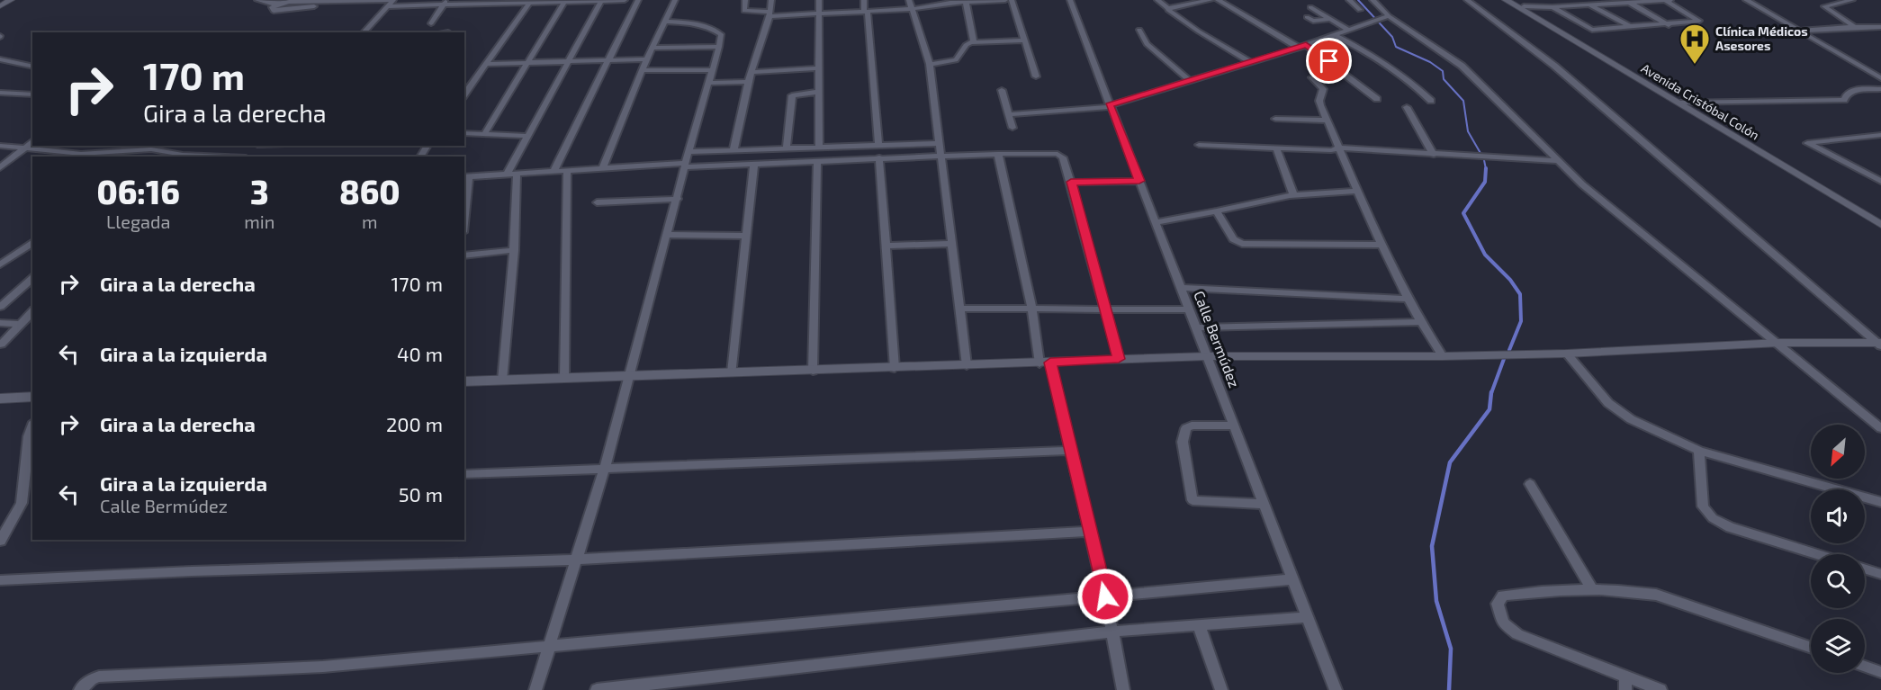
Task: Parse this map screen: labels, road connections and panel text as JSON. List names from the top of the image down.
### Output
{
  "streets": {
    "street": ["Avenida Cristóbal Colón", "Calle Bermúdez"]
  },
  "places": {
    "hospital": ["Clínica Médicos Asesores"]
  },
  "north": "bottom left",
  "page": {
    "turn": ["170 m", "Gira a la derecha"],
    "eta": [
      "06:16",
      "Llegada",
      "3",
      "min",
      "860",
      "m"
    ],
    "list": [
      {
        "name": "Gira a la derecha",
        "value": "170 m"
      },
      {
        "name": "Gira a la izquierda",
        "value": "40 m"
      },
      {
        "name": "Gira a la derecha",
        "value": "200 m"
      },
      {
        "name": "Gira a la izquierda",
        "note": "Calle Bermúdez",
        "value": "50 m"
      }
    ]
  }
}
